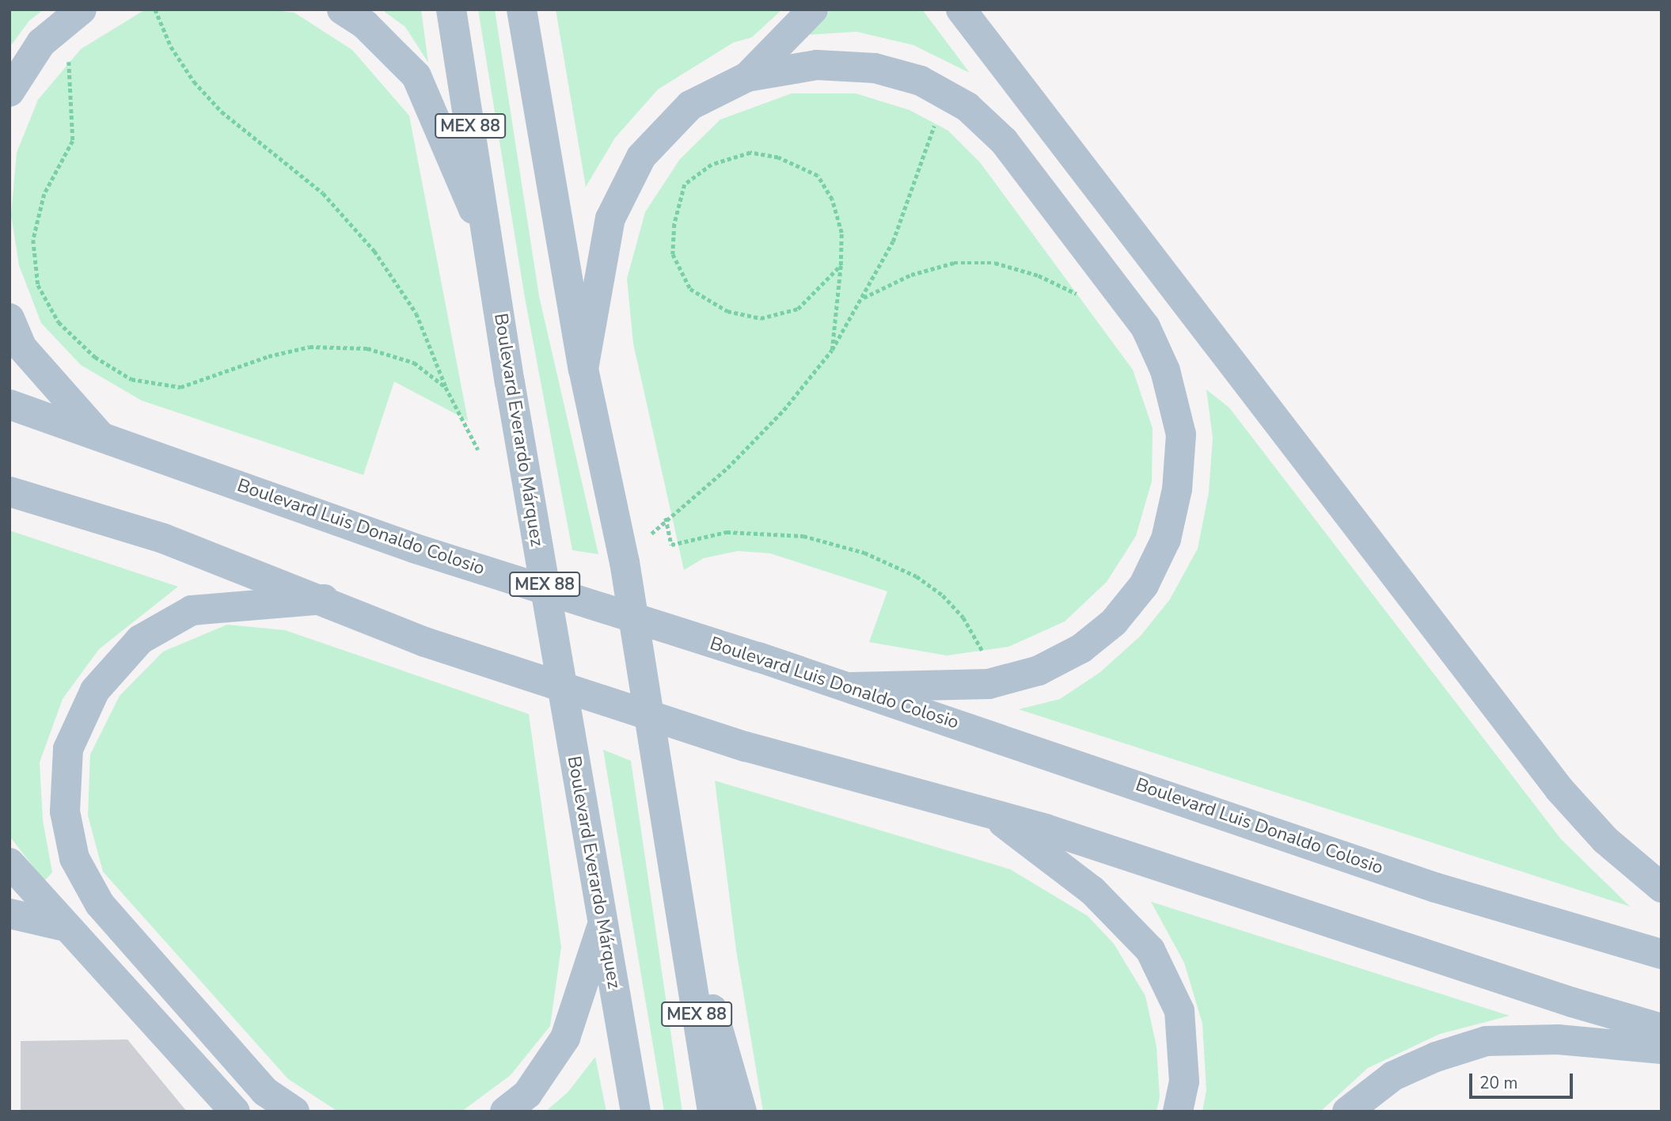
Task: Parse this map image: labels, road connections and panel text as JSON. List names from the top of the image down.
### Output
{
  "streets": {
    "main road": ["MEX 88", "Boulevard Everardo Márquez", "Boulevard Luis Donaldo Colosio"]
  },
  "scale_bar": "20 m"
}
